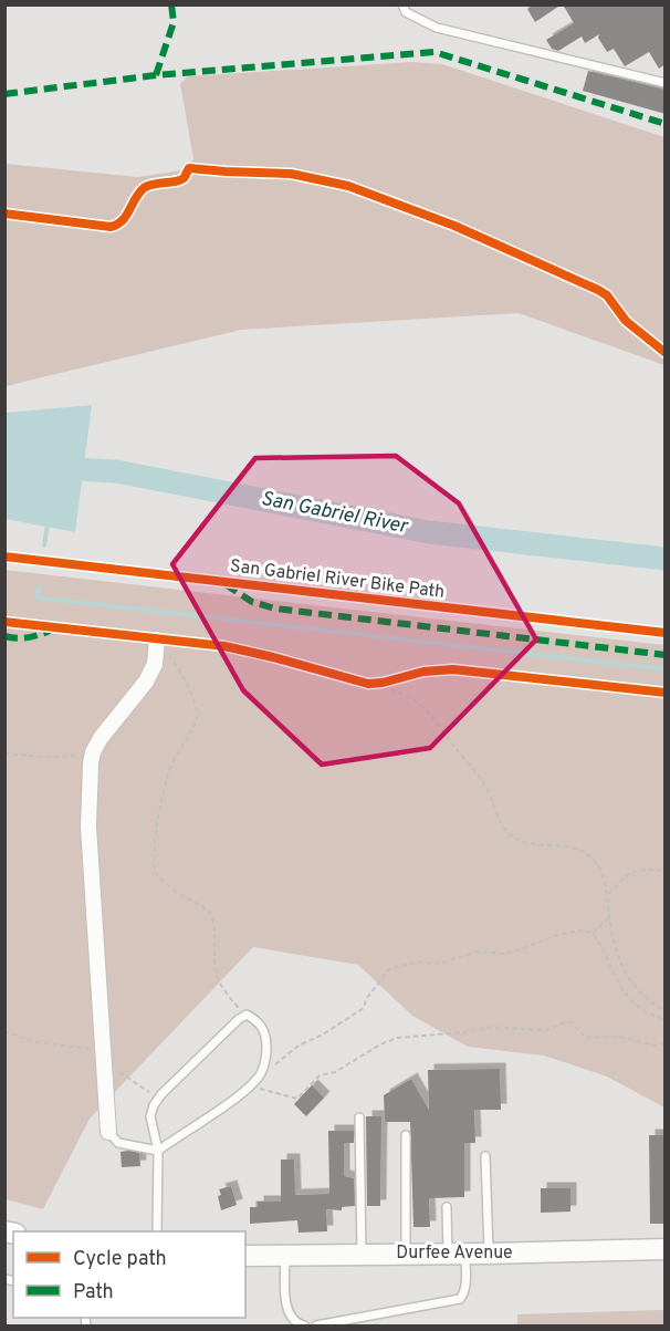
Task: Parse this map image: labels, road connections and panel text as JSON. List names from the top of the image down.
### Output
{
  "streets": {
    "main road": ["Durfee Avenue"],
    "cycle path": ["San Gabriel River Bike Path"]
  },
  "water": ["San Gabriel River"],
  "legend": ["Cycle path", "Path"]
}
